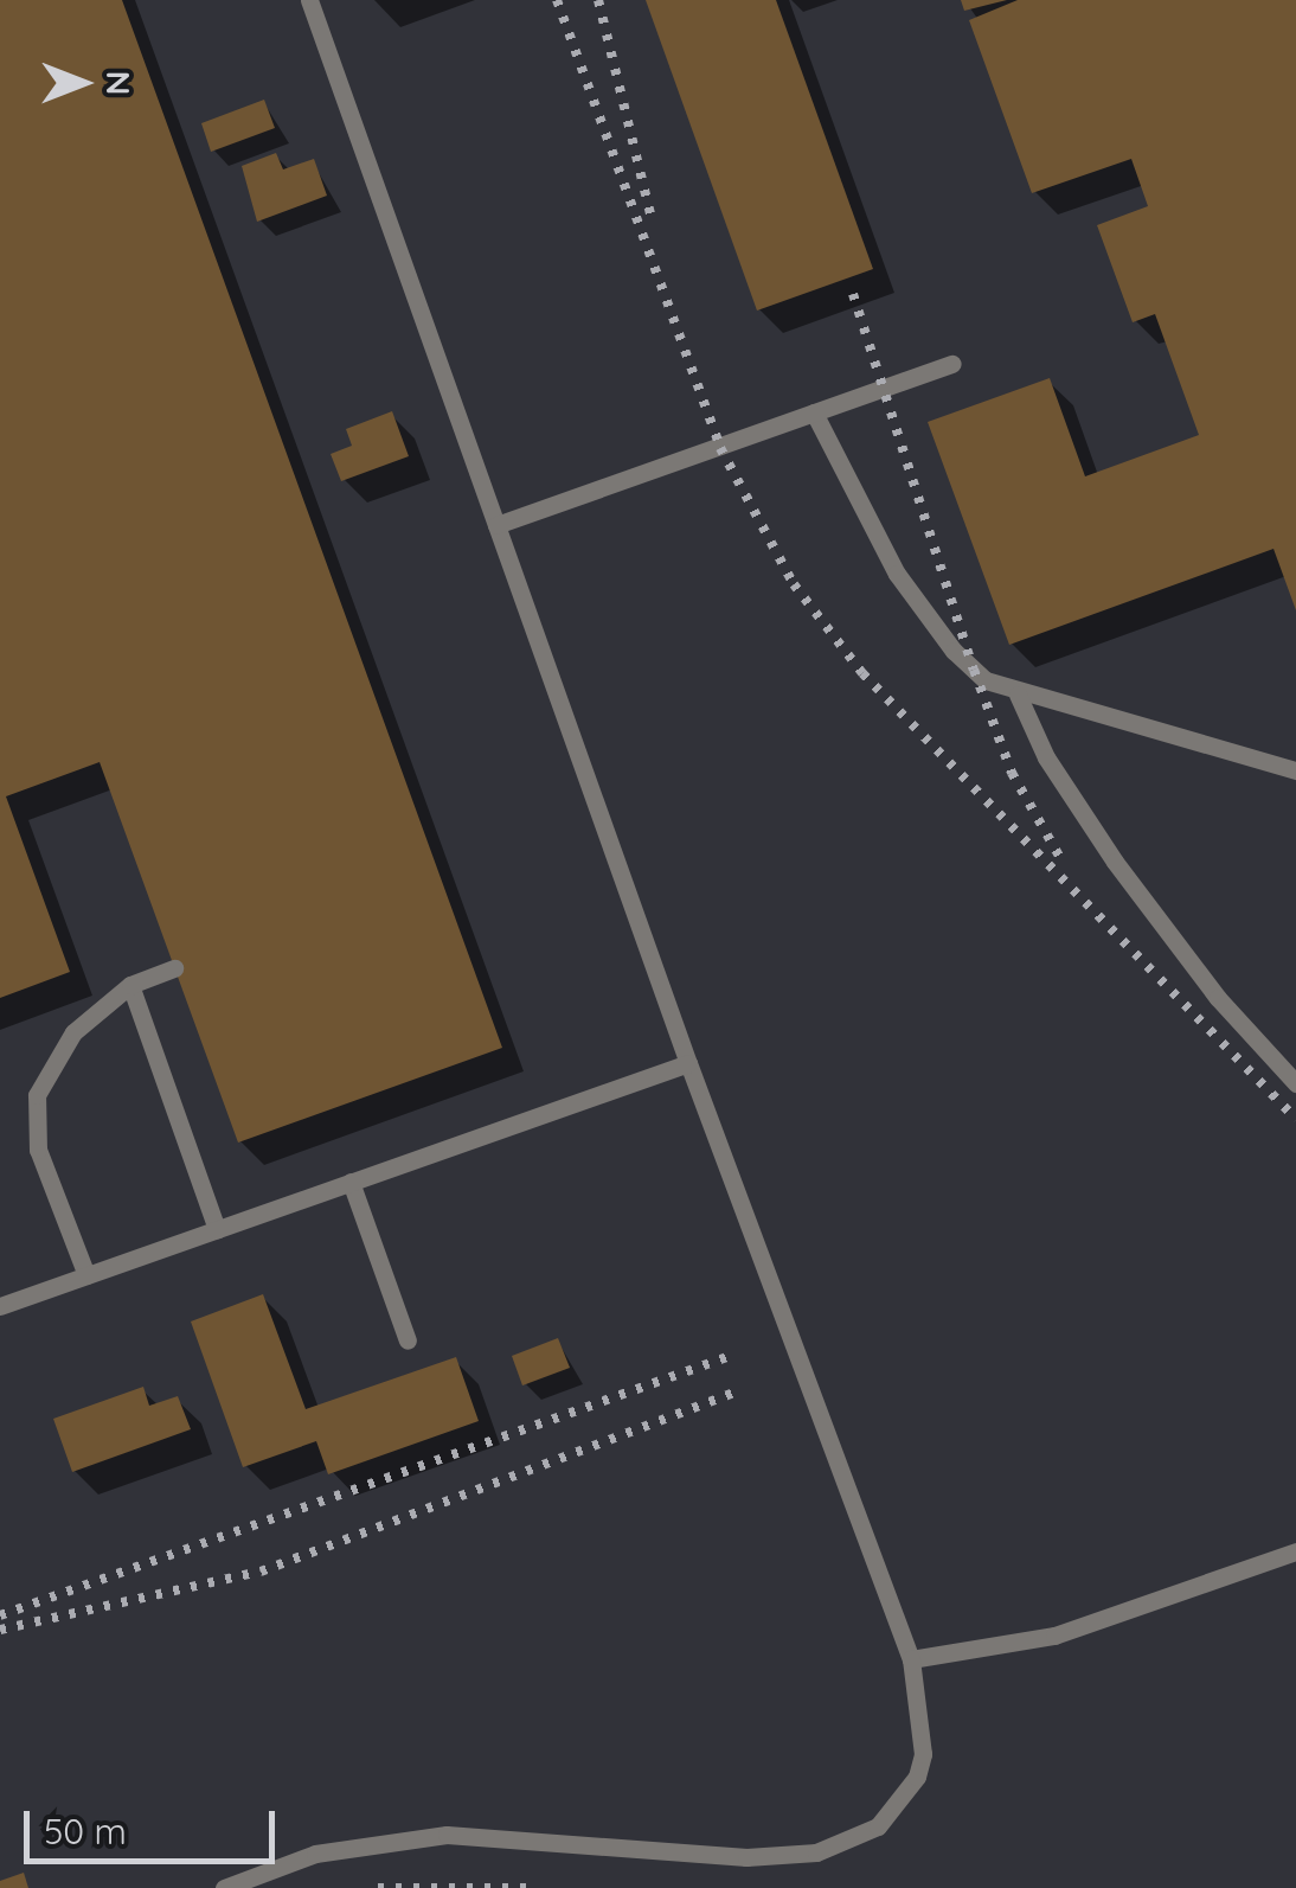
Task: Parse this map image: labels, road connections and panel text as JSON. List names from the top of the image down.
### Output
{
  "scale_bar": "50 m",
  "north": "right"
}
